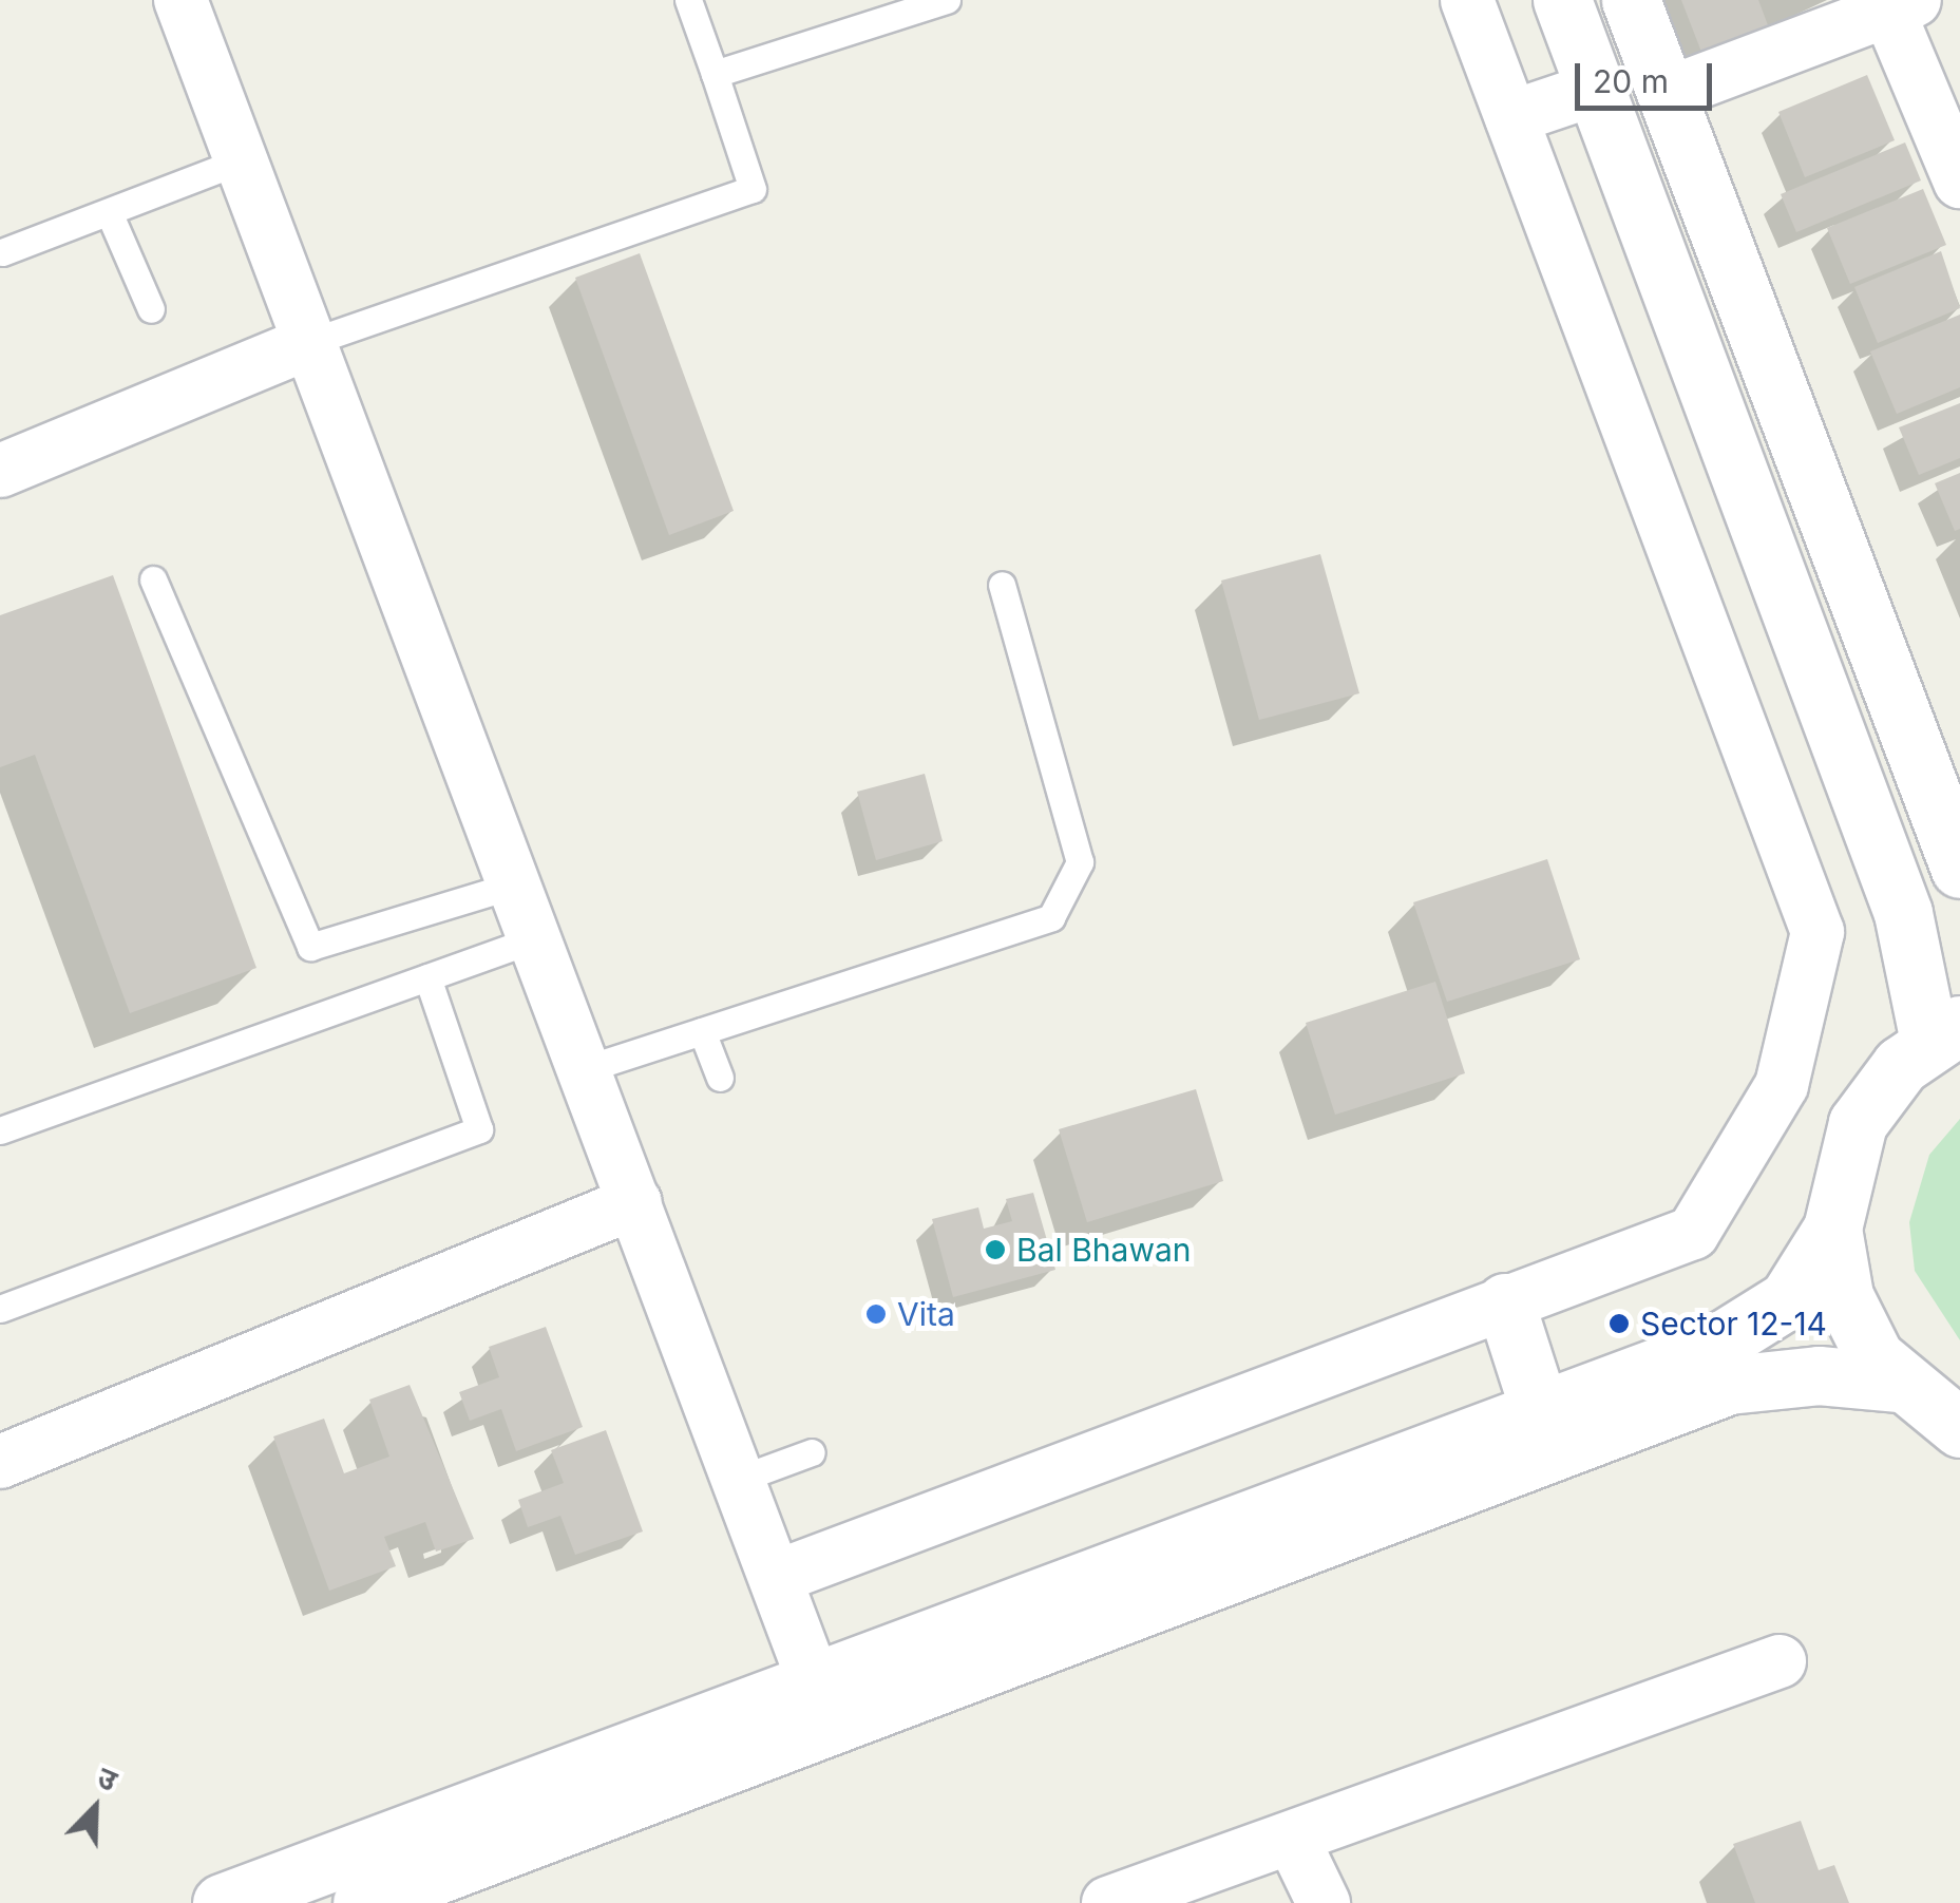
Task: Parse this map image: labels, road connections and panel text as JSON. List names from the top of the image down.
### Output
{
  "places": ["Bal Bhawan", "Vita", "Sector 12-14"],
  "scale_bar": "20 m",
  "north": "top right"
}
